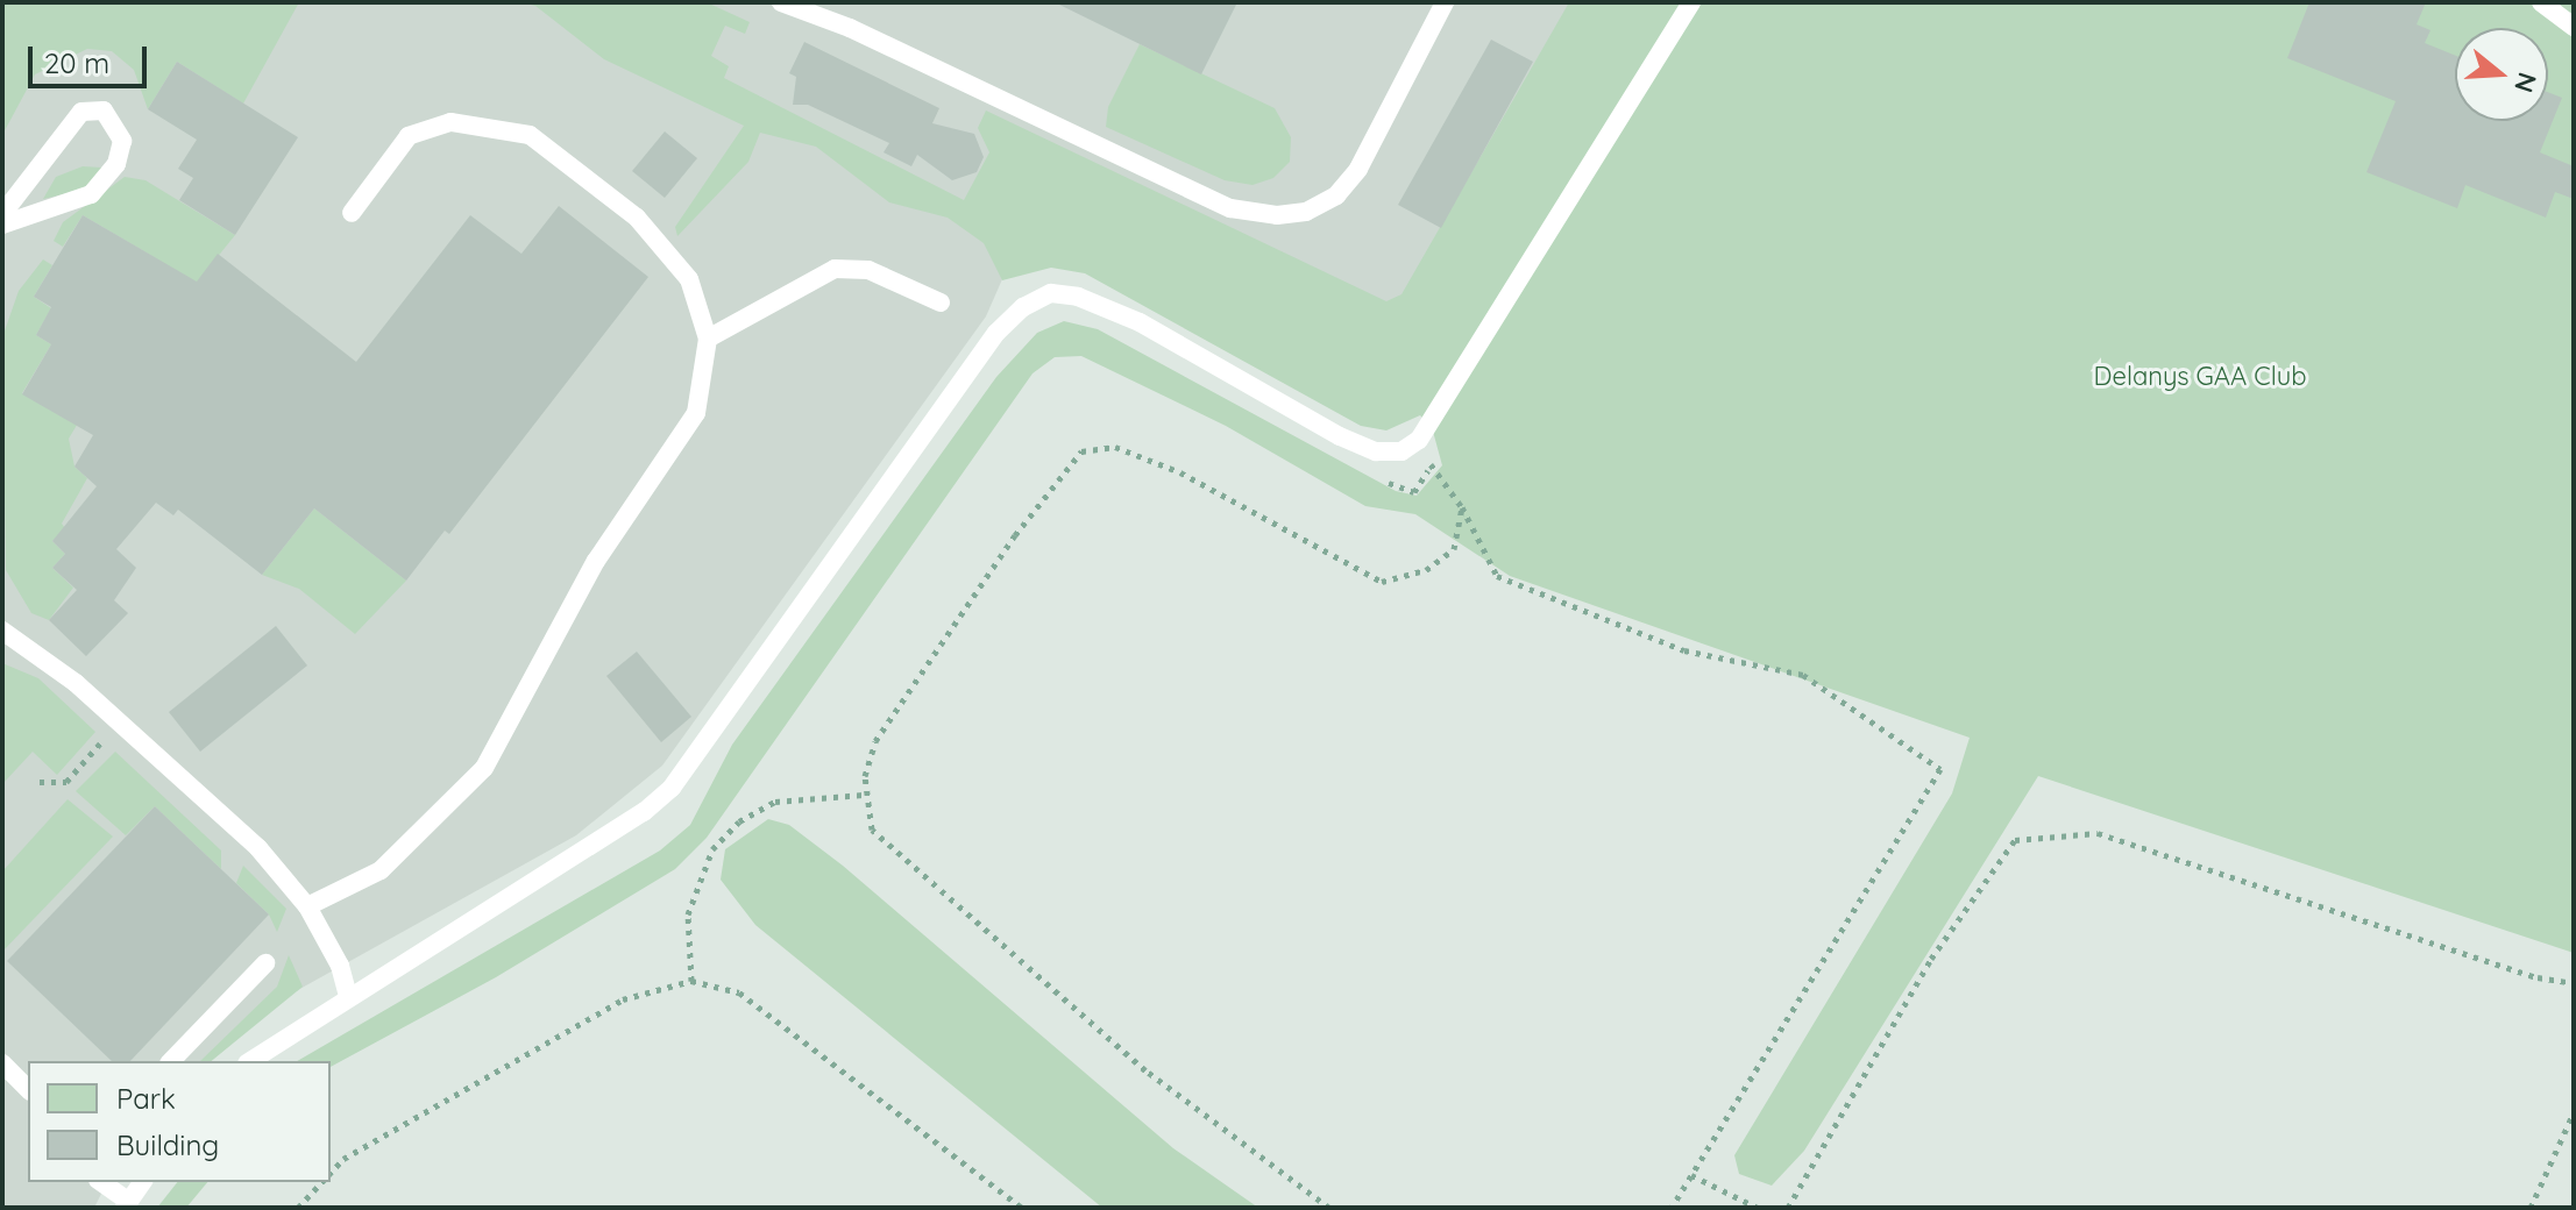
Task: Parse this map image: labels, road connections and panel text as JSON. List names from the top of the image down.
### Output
{
  "parks": ["Delanys GAA Club"],
  "legend": ["Park", "Building"],
  "scale_bar": "20 m",
  "north": "right"
}
